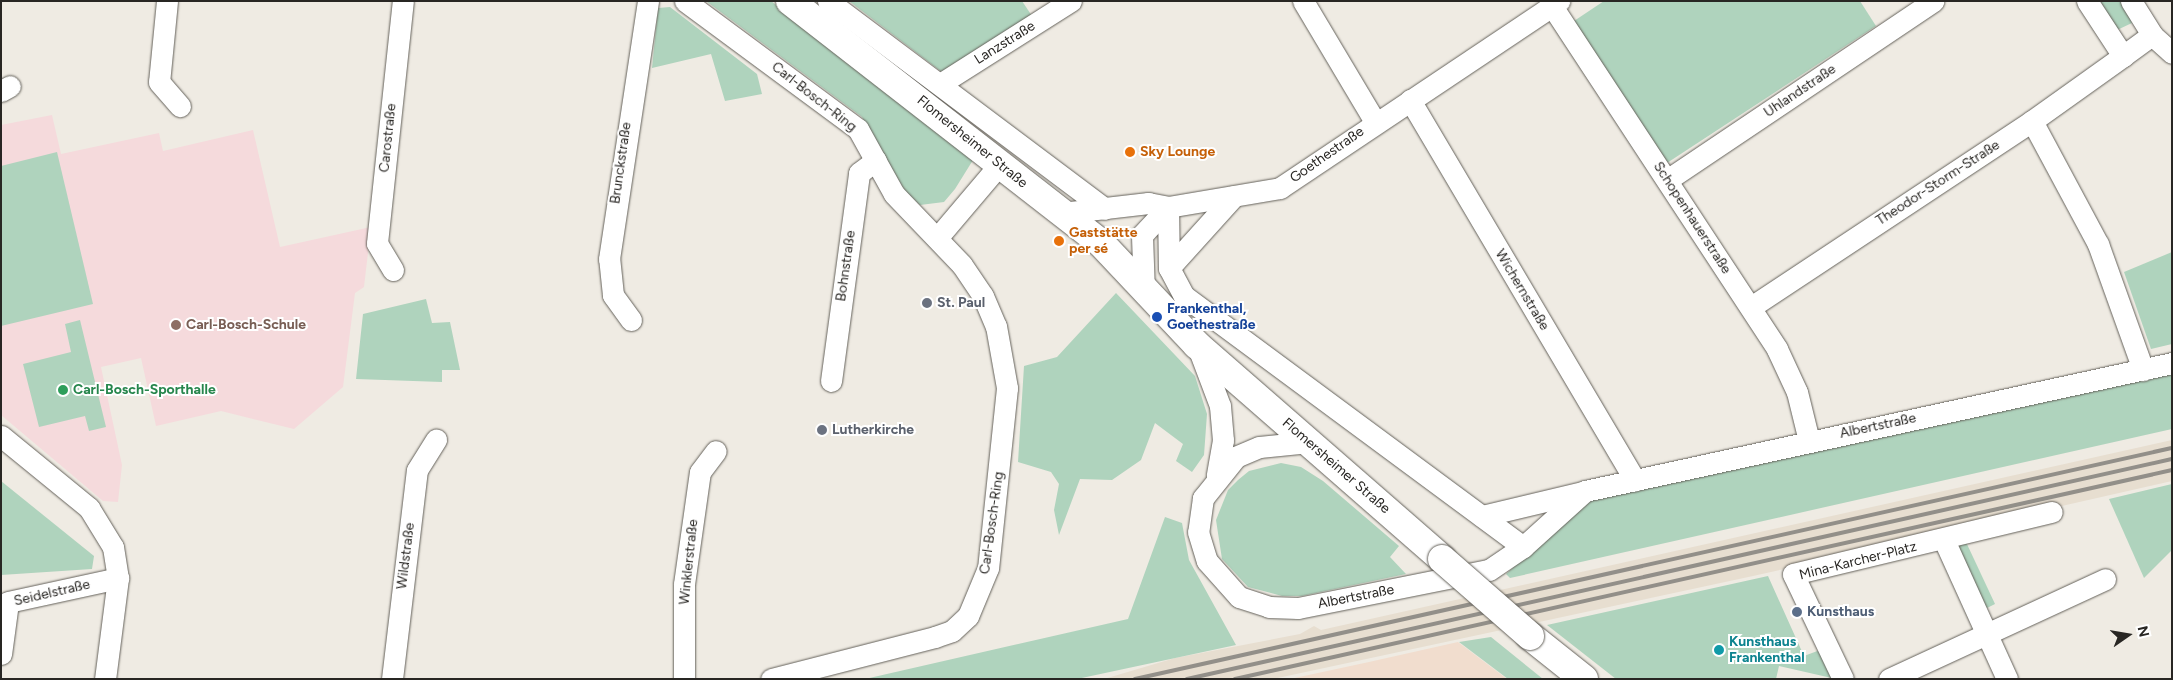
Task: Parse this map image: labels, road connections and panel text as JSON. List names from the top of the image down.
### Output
{
  "streets": {
    "main road": ["Flomersheimer Straße"],
    "street": [
      "Lanzstraße",
      "Uhlandstraße",
      "Carl-Bosch-Ring",
      "Carostraße",
      "Goethestraße",
      "Brunckstraße",
      "Theodor-Storm-Straße",
      "Schopenhauerstraße",
      "Bohnstraße",
      "Wichernstraße",
      "Albertstraße",
      "Wildstraße",
      "Mina-Karcher-Platz",
      "Winklerstraße",
      "Seidelstraße"
    ]
  },
  "crossings": [
    ["Lanzstraße", "Flomersheimer Straße"],
    ["Uhlandstraße", "Schopenhauerstraße"],
    ["Carl-Bosch-Ring", "Bohnstraße"],
    ["Flomersheimer Straße", "Goethestraße"],
    ["Flomersheimer Straße", "Albertstraße"],
    ["Goethestraße", "Schopenhauerstraße"],
    ["Goethestraße", "Wichernstraße"],
    ["Theodor-Storm-Straße", "Schopenhauerstraße"],
    ["Schopenhauerstraße", "Albertstraße"],
    ["Wichernstraße", "Albertstraße"]
  ],
  "places": [
    "Sky Lounge",
    "Gaststätte per sé",
    "St. Paul",
    "Frankenthal, Goethestraße",
    "Carl-Bosch-Schule",
    "Carl-Bosch-Sporthalle",
    "Lutherkirche",
    "Kunsthaus",
    "Kunsthaus Frankenthal"
  ],
  "north": "right"
}
